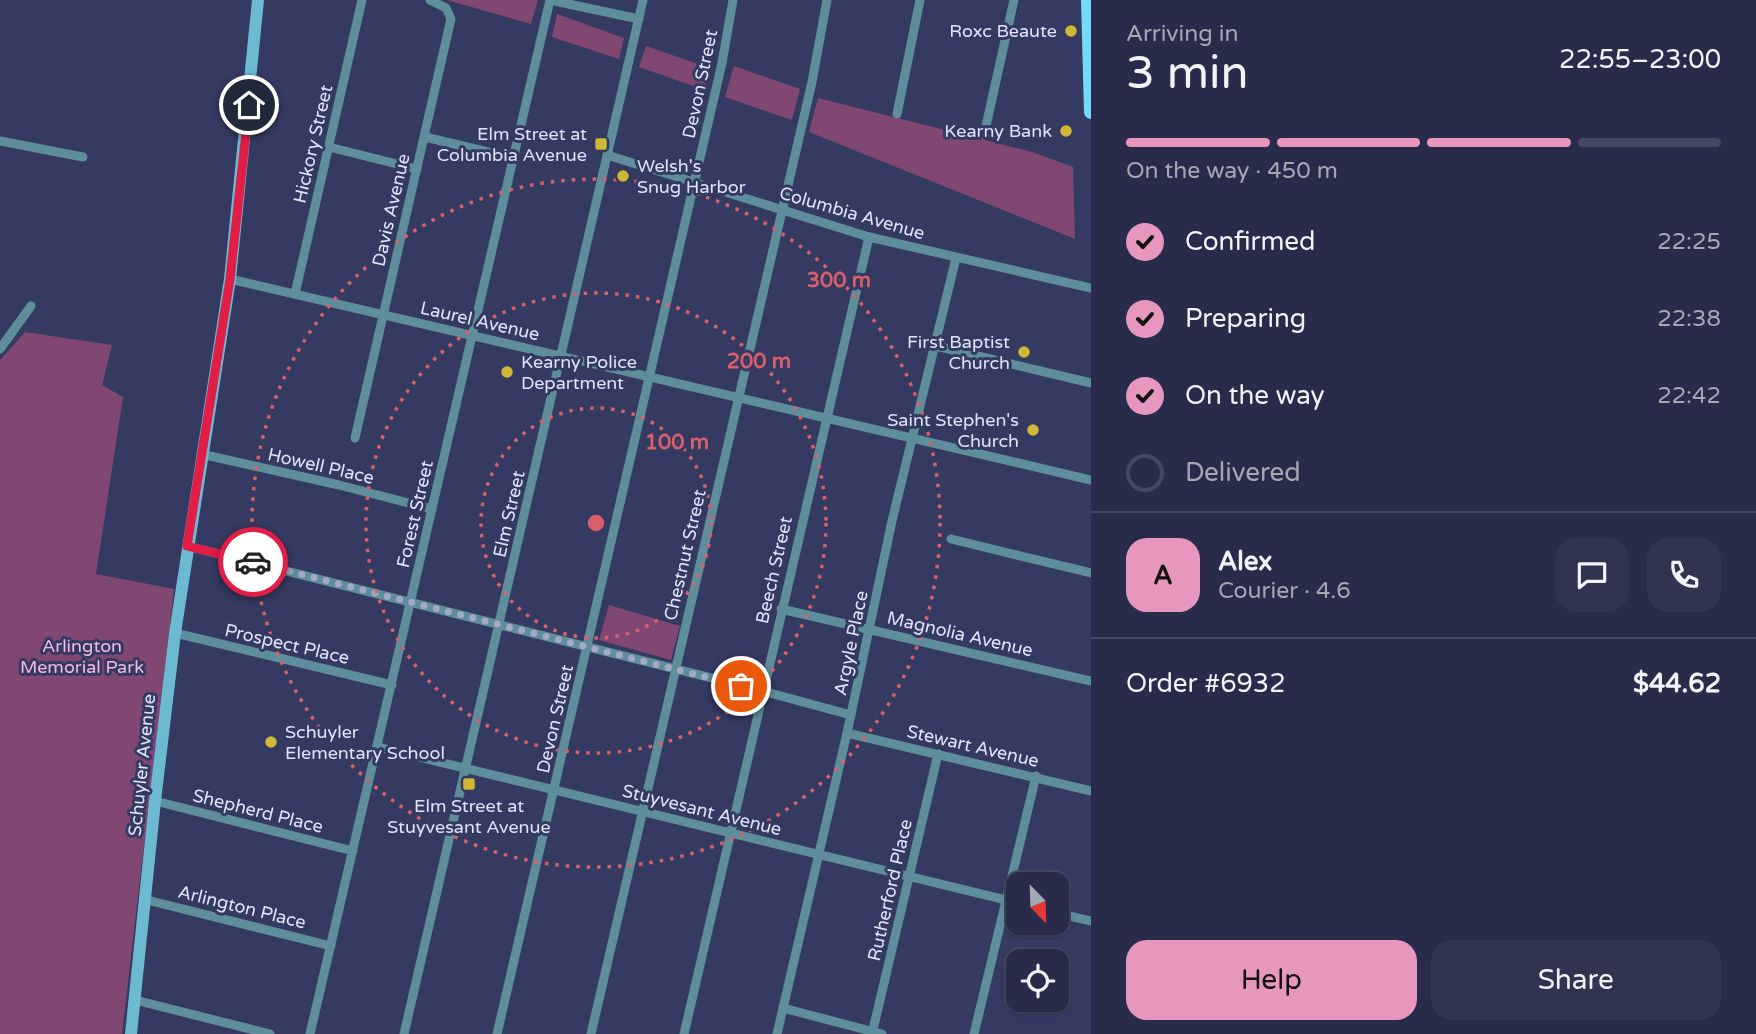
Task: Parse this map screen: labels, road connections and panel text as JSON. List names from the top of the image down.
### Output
{
  "streets": {
    "main road": ["Schuyler Avenue"],
    "street": [
      "Devon Street",
      "Hickory Street",
      "Davis Avenue",
      "Columbia Avenue",
      "Laurel Avenue",
      "Howell Place",
      "Forest Street",
      "Elm Street",
      "Chestnut Street",
      "Beech Street",
      "Magnolia Avenue",
      "Argyle Place",
      "Prospect Place",
      "Stewart Avenue",
      "Stuyvesant Avenue",
      "Shepherd Place",
      "Rutherford Place",
      "Arlington Place"
    ]
  },
  "crossings": [
    ["Devon Street", "Columbia Avenue"],
    ["Devon Street", "Laurel Avenue"],
    ["Devon Street", "Stuyvesant Avenue"],
    ["Hickory Street", "Laurel Avenue"],
    ["Davis Avenue", "Laurel Avenue"],
    ["Columbia Avenue", "Elm Street"],
    ["Columbia Avenue", "Chestnut Street"],
    ["Columbia Avenue", "Beech Street"],
    ["Columbia Avenue", "Argyle Place"],
    ["Laurel Avenue", "Forest Street"],
    ["Laurel Avenue", "Elm Street"],
    ["Laurel Avenue", "Chestnut Street"],
    ["Laurel Avenue", "Beech Street"],
    ["Laurel Avenue", "Argyle Place"],
    ["Laurel Avenue", "Schuyler Avenue"],
    ["Howell Place", "Forest Street"],
    ["Howell Place", "Schuyler Avenue"],
    ["Forest Street", "Prospect Place"],
    ["Forest Street", "Stuyvesant Avenue"],
    ["Forest Street", "Shepherd Place"],
    ["Forest Street", "Arlington Place"],
    ["Elm Street", "Stuyvesant Avenue"],
    ["Chestnut Street", "Stuyvesant Avenue"],
    ["Beech Street", "Magnolia Avenue"],
    ["Beech Street", "Stuyvesant Avenue"],
    ["Magnolia Avenue", "Argyle Place"],
    ["Argyle Place", "Stewart Avenue"],
    ["Argyle Place", "Stuyvesant Avenue"],
    ["Prospect Place", "Schuyler Avenue"],
    ["Stewart Avenue", "Rutherford Place"],
    ["Schuyler Avenue", "Shepherd Place"],
    ["Schuyler Avenue", "Arlington Place"],
    ["Stuyvesant Avenue", "Rutherford Place"]
  ],
  "parks": ["Arlington Memorial Park"],
  "places": {
    "other": [
      "Roxc Beaute",
      "Kearny Bank",
      "Welsh's Snug Harbor",
      "First Baptist Church",
      "Kearny Police Department",
      "Saint Stephen's Church",
      "Schuyler Elementary School"
    ],
    "transit": ["Elm Street at Columbia Avenue", "Elm Street at Stuyvesant Avenue"]
  },
  "north": "bottom right",
  "page": {
    "heading": ["3 min", "Arriving in", "22:55–23:00"],
    "panel": [
      "Alex",
      "Courier · 4.6",
      "Order #6932",
      "$44.62"
    ],
    "bar": "On the way · 450 m",
    "list": [
      ["Confirmed", "22:25"],
      ["Preparing", "22:38"],
      ["On the way", "22:42"],
      "Delivered"
    ],
    "round": "A",
    "buttons": ["Help", "Share"]
  },
  "rings": ["300 m", "200 m", "100 m"]
}
